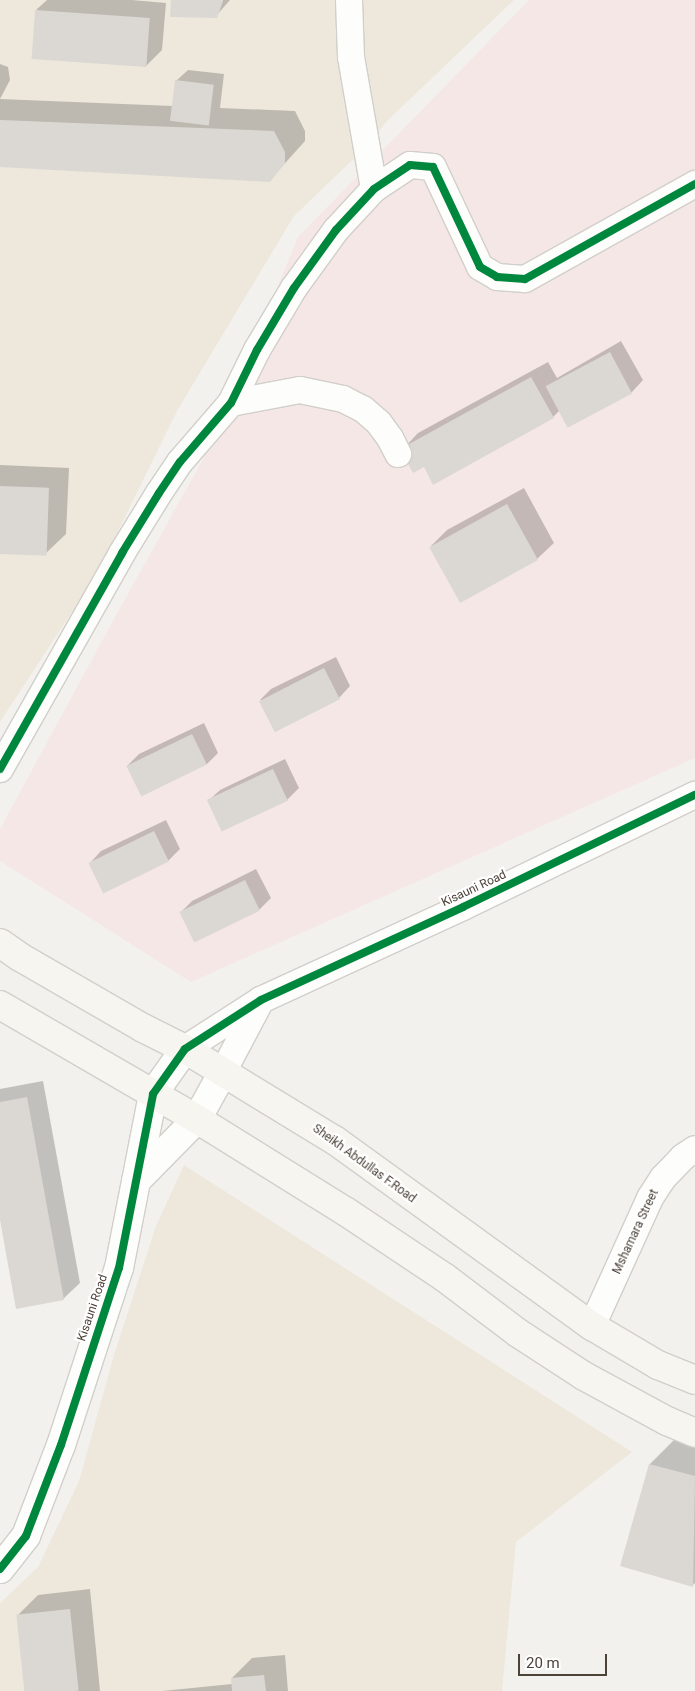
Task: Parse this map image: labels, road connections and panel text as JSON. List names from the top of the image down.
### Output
{
  "streets": {
    "main road": ["Sheikh Abdullas F.Road"],
    "street": ["Kisauni Road", "Mshamara Street"]
  },
  "crossings": [
    ["Kisauni Road", "Sheikh Abdullas F.Road"],
    ["Sheikh Abdullas F.Road", "Mshamara Street"]
  ],
  "scale_bar": "20 m"
}
